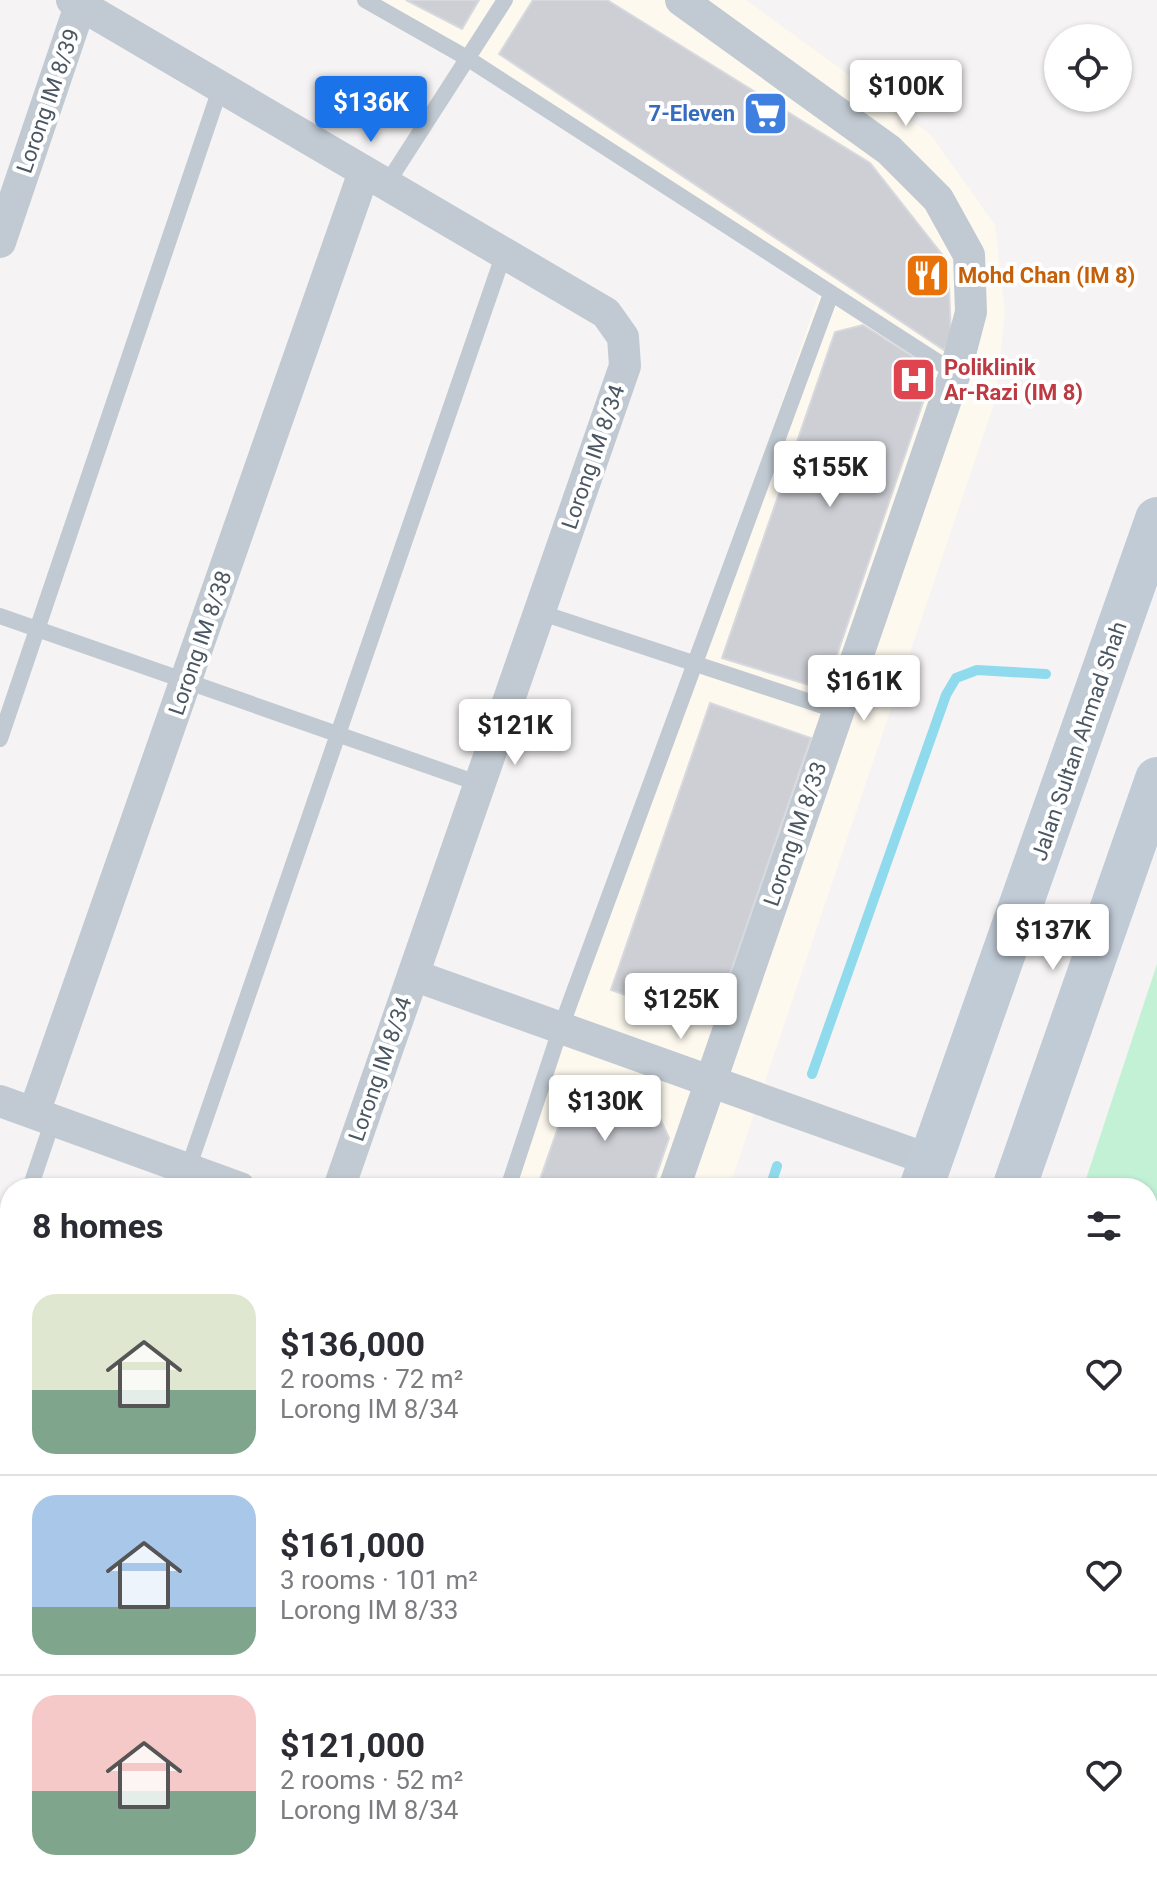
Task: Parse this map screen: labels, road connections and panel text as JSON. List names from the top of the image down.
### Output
{
  "streets": {
    "main road": ["Jalan Sultan Ahmad Shah"],
    "street": [
      "Lorong IM 8/39",
      "Lorong IM 8/34",
      "Lorong IM 8/38",
      "Lorong IM 8/33"
    ]
  },
  "crossings": [
    ["Lorong IM 8/39", "Lorong IM 8/34"],
    ["Lorong IM 8/34", "Lorong IM 8/38"]
  ],
  "places": {
    "supermarket": ["7-Eleven"],
    "restaurant": ["Mohd Chan (IM 8)"],
    "hospital": ["Poliklinik Ar-Razi (IM 8)"]
  },
  "page": {
    "price": [
      "$100K",
      "$136K",
      "$155K",
      "$161K",
      "$121K",
      "$137K",
      "$125K",
      "$130K"
    ],
    "heading": "8 homes",
    "list": [
      {
        "name": "$136,000",
        "note": "2 rooms · 72 m² · Lorong IM 8/34"
      },
      {
        "name": "$161,000",
        "note": "3 rooms · 101 m² · Lorong IM 8/33"
      },
      {
        "name": "$121,000",
        "note": "2 rooms · 52 m² · Lorong IM 8/34"
      }
    ]
  }
}
